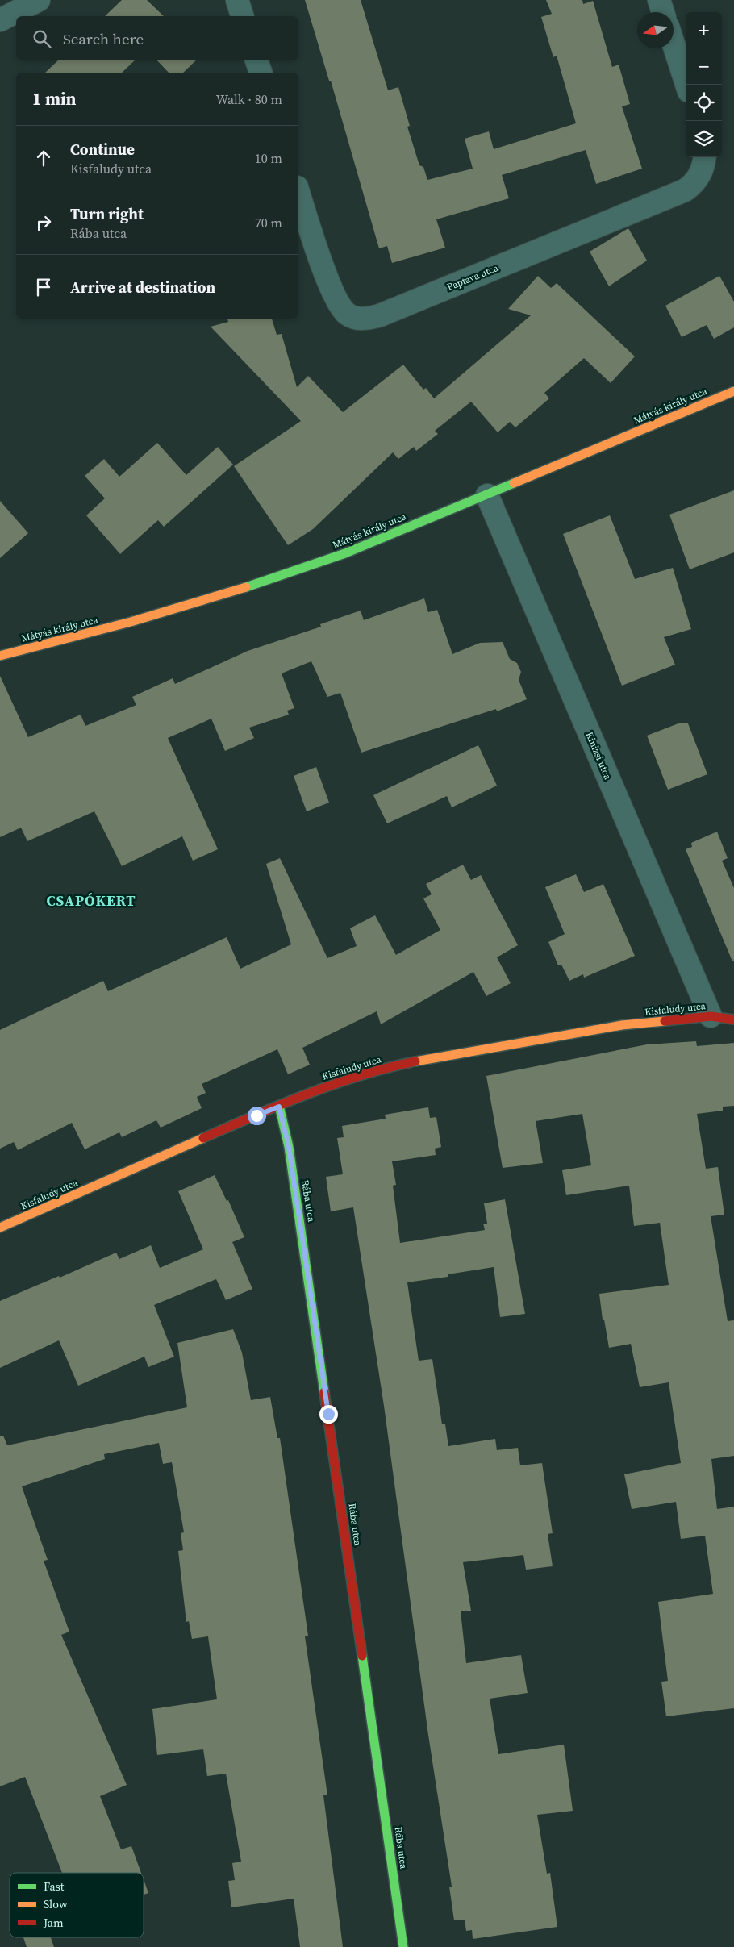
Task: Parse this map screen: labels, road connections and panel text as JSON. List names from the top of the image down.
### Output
{
  "streets": {
    "street": [
      "Paptava utca",
      "Mátyás király utca",
      "Kinizsi utca",
      "Kisfaludy utca",
      "Rába utca"
    ]
  },
  "crossings": [
    ["Mátyás király utca", "Kinizsi utca"],
    ["Kinizsi utca", "Kisfaludy utca"],
    ["Kisfaludy utca", "Rába utca"]
  ],
  "districts": ["CSAPÓKERT"],
  "legend": ["Fast", "Slow", "Jam"],
  "north": "left",
  "page": {
    "map_buttons": ["+", "−"],
    "search": "Search here",
    "heading": ["1 min", "Walk · 80 m"],
    "list": [
      ["Continue", "Kisfaludy utca", "10 m"],
      ["Turn right", "Rába utca", "70 m"],
      "Arrive at destination"
    ]
  }
}
